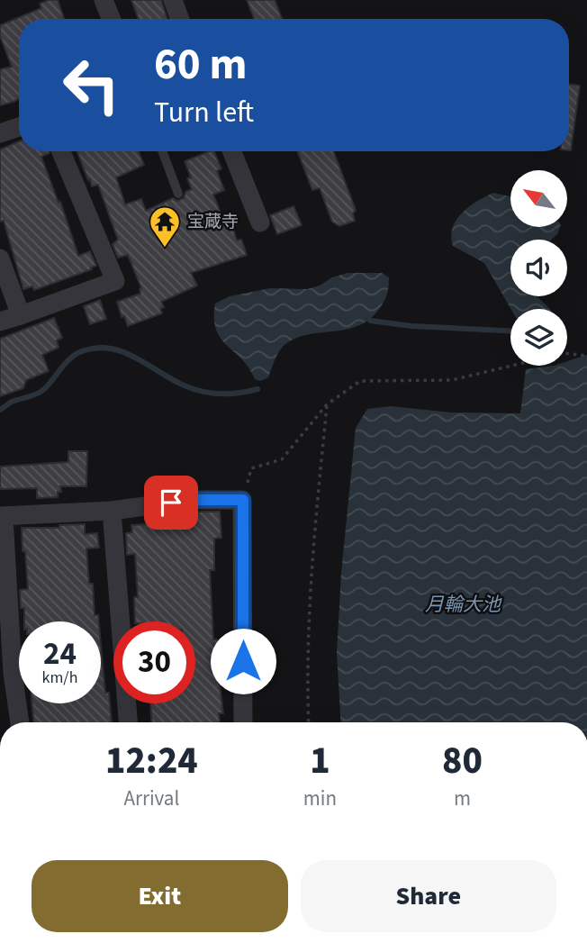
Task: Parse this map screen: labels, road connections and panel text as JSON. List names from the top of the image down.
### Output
{
  "water": ["月輪大池"],
  "places": {
    "temple": ["宝蔵寺"]
  },
  "north": "top left",
  "page": {
    "turn": ["60 m", "Turn left"],
    "speed": "24 km/h",
    "limit": "30",
    "eta": [
      "12:24",
      "Arrival",
      "1",
      "min",
      "80",
      "m"
    ],
    "buttons": ["Exit", "Share"]
  }
}
